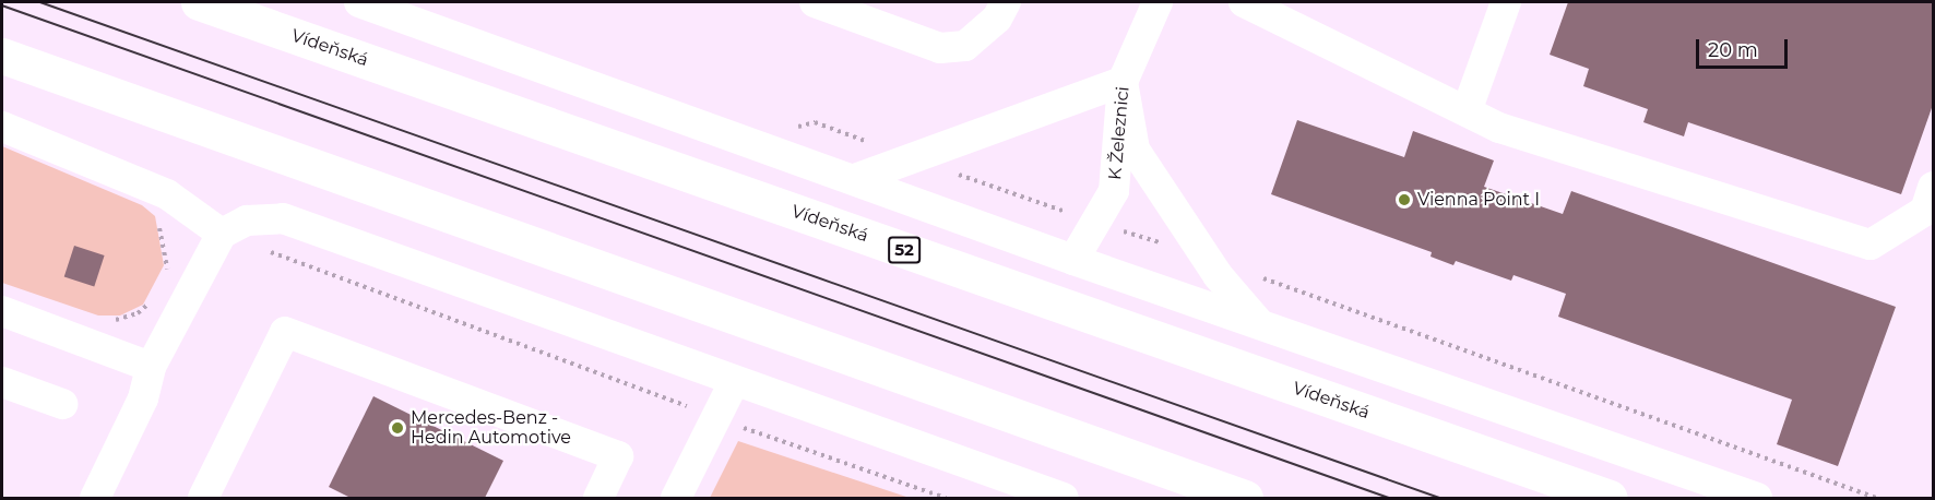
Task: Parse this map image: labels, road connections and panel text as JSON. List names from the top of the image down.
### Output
{
  "streets": {
    "highway": ["Vídeňská", "52"],
    "street": ["K Železnici"]
  },
  "places": ["Vienna Point I", "Mercedes-Benz - Hedin Automotive"],
  "scale_bar": "20 m"
}
